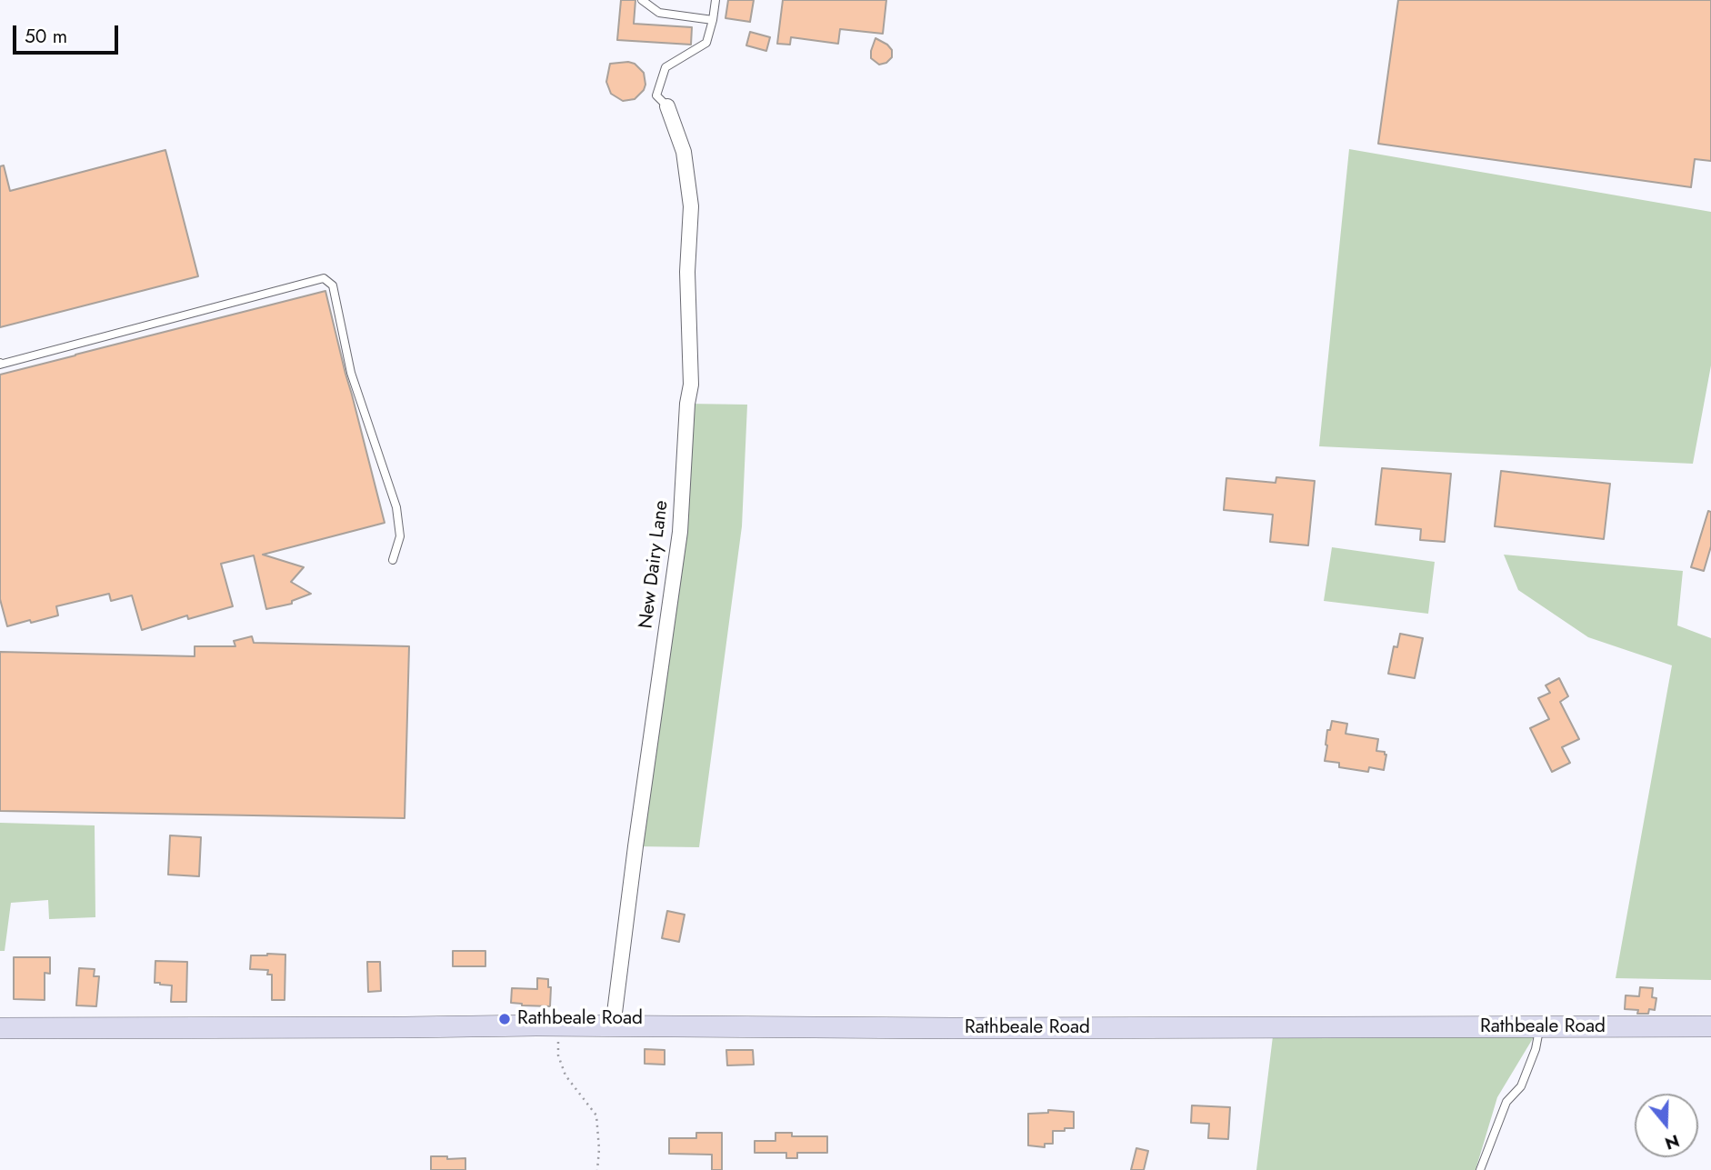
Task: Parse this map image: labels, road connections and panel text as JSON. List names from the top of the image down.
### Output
{
  "streets": {
    "main road": ["Rathbeale Road"],
    "street": ["New Dairy Lane"]
  },
  "crossings": [
    ["New Dairy Lane", "Rathbeale Road"]
  ],
  "places": ["Rathbeale Road"],
  "scale_bar": "50 m",
  "north": "bottom"
}
